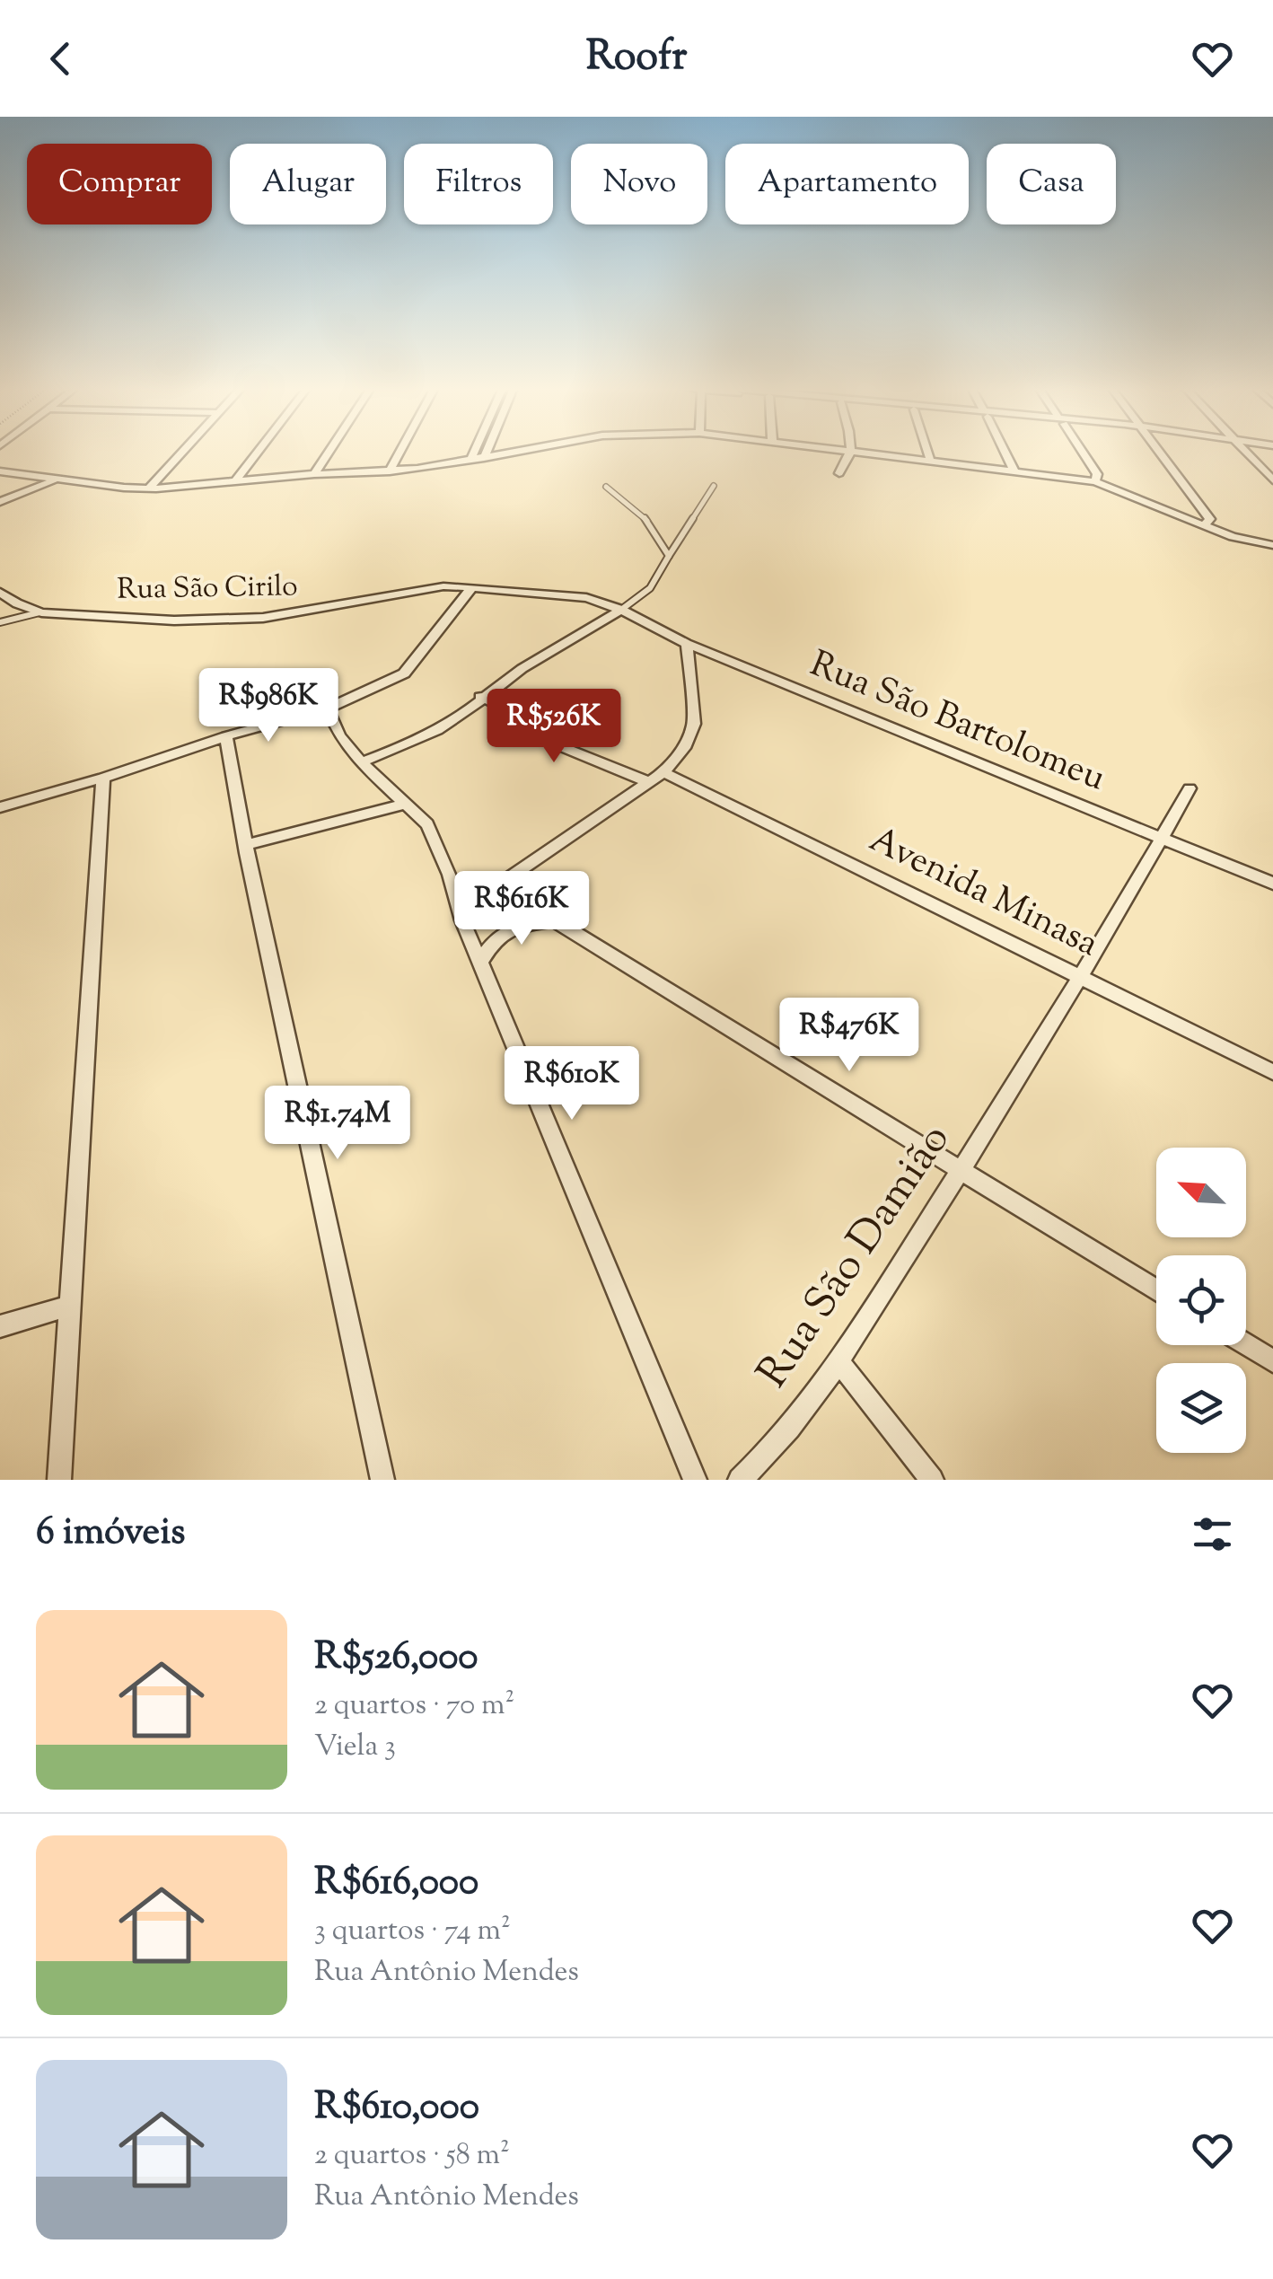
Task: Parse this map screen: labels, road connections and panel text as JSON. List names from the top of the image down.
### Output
{
  "streets": {
    "street": [
      "Rua São Cirilo",
      "Rua São Bartolomeu",
      "Avenida Minasa",
      "Rua São Damião"
    ]
  },
  "crossings": [
    ["Rua São Cirilo", "Rua São Bartolomeu"],
    ["Rua São Bartolomeu", "Rua São Damião"],
    ["Avenida Minasa", "Rua São Damião"]
  ],
  "north": "top left",
  "page": {
    "header": "Roofr",
    "chip": [
      "Comprar",
      "Alugar",
      "Filtros",
      "Novo",
      "Apartamento",
      "Casa"
    ],
    "price": [
      "R$986K",
      "R$526K",
      "R$616K",
      "R$476K",
      "R$610K",
      "R$1.74M"
    ],
    "heading": "6 imóveis",
    "list": [
      {
        "name": "R$526,000",
        "note": "2 quartos · 70 m² · Viela 3"
      },
      {
        "name": "R$616,000",
        "note": "3 quartos · 74 m² · Rua Antônio Mendes"
      },
      {
        "name": "R$610,000",
        "note": "2 quartos · 58 m² · Rua Antônio Mendes"
      }
    ]
  }
}
